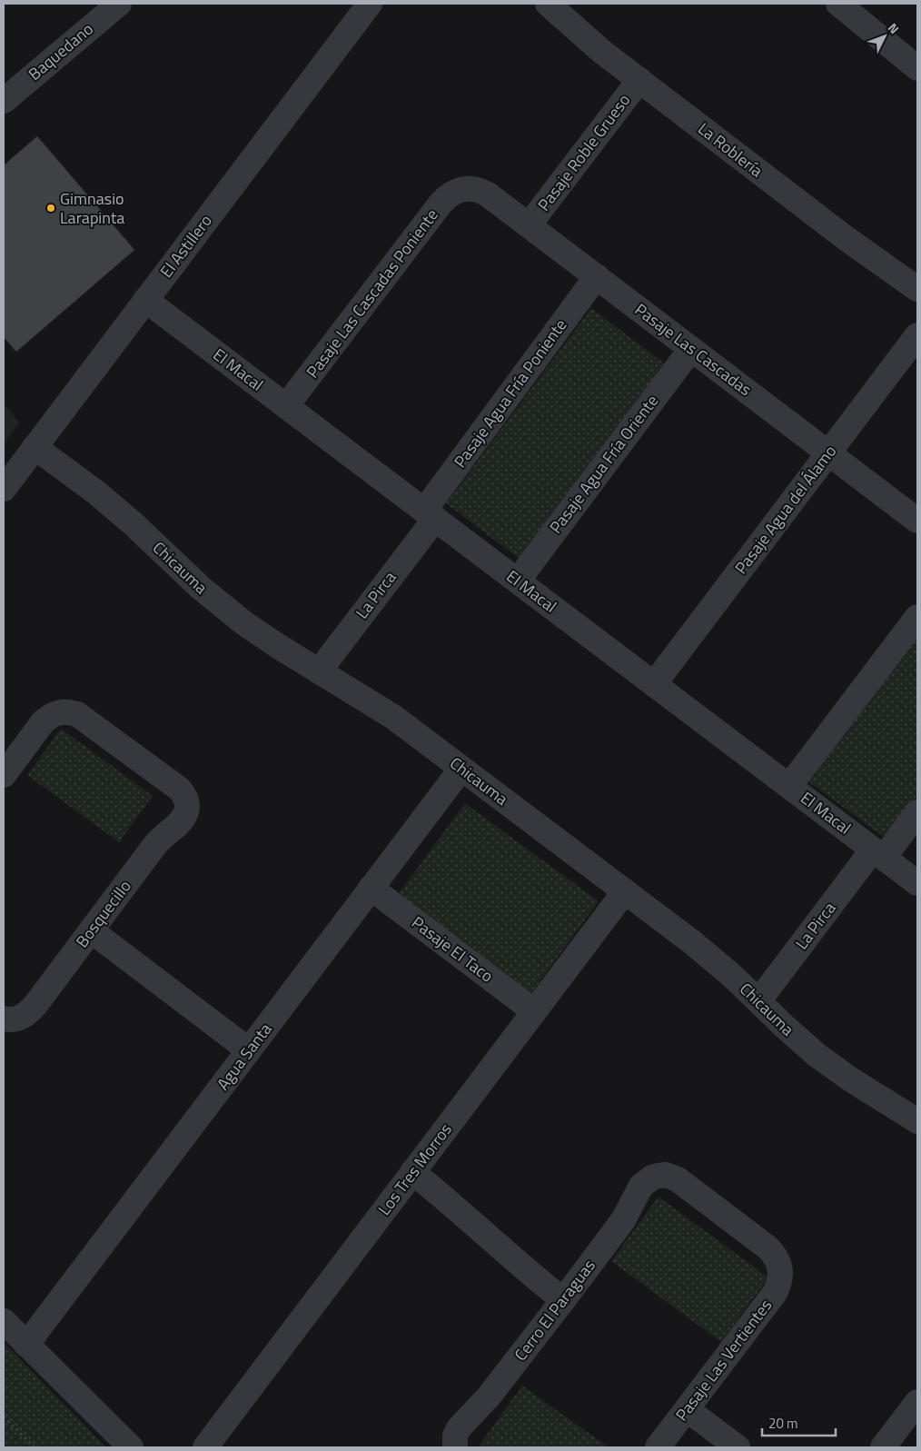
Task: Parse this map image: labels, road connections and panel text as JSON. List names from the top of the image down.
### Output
{
  "streets": {
    "street": [
      "Baquedano",
      "La Roblería",
      "Pasaje Roble Grueso",
      "El Astillero",
      "Pasaje Las Cascadas Poniente",
      "Pasaje Las Cascadas",
      "El Macal",
      "Pasaje Agua Fría Poniente",
      "Pasaje Agua Fría Oriente",
      "Pasaje Agua del Álamo",
      "Chicauma",
      "La Pirca",
      "Bosquecillo",
      "Pasaje El Taco",
      "Agua Santa",
      "Los Tres Morros",
      "Cerro El Paraguas",
      "Pasaje Las Vertientes"
    ]
  },
  "crossings": [
    ["La Roblería", "Pasaje Roble Grueso"],
    ["Pasaje Roble Grueso", "Pasaje Las Cascadas"],
    ["El Astillero", "El Macal"],
    ["El Astillero", "Chicauma"],
    ["Pasaje Las Cascadas Poniente", "Pasaje Las Cascadas"],
    ["Pasaje Las Cascadas Poniente", "El Macal"],
    ["Pasaje Las Cascadas", "Pasaje Agua Fría Poniente"],
    ["Pasaje Las Cascadas", "Pasaje Agua Fría Oriente"],
    ["Pasaje Las Cascadas", "Pasaje Agua del Álamo"],
    ["El Macal", "Pasaje Agua Fría Poniente"],
    ["El Macal", "Pasaje Agua Fría Oriente"],
    ["El Macal", "Pasaje Agua del Álamo"],
    ["El Macal", "La Pirca"],
    ["Pasaje Agua Fría Poniente", "La Pirca"],
    ["Chicauma", "La Pirca"],
    ["Chicauma", "Agua Santa"],
    ["Chicauma", "Los Tres Morros"],
    ["Pasaje El Taco", "Agua Santa"],
    ["Pasaje El Taco", "Los Tres Morros"],
    ["Cerro El Paraguas", "Pasaje Las Vertientes"]
  ],
  "places": ["Gimnasio Larapinta"],
  "scale_bar": "20 m",
  "north": "top right"
}
